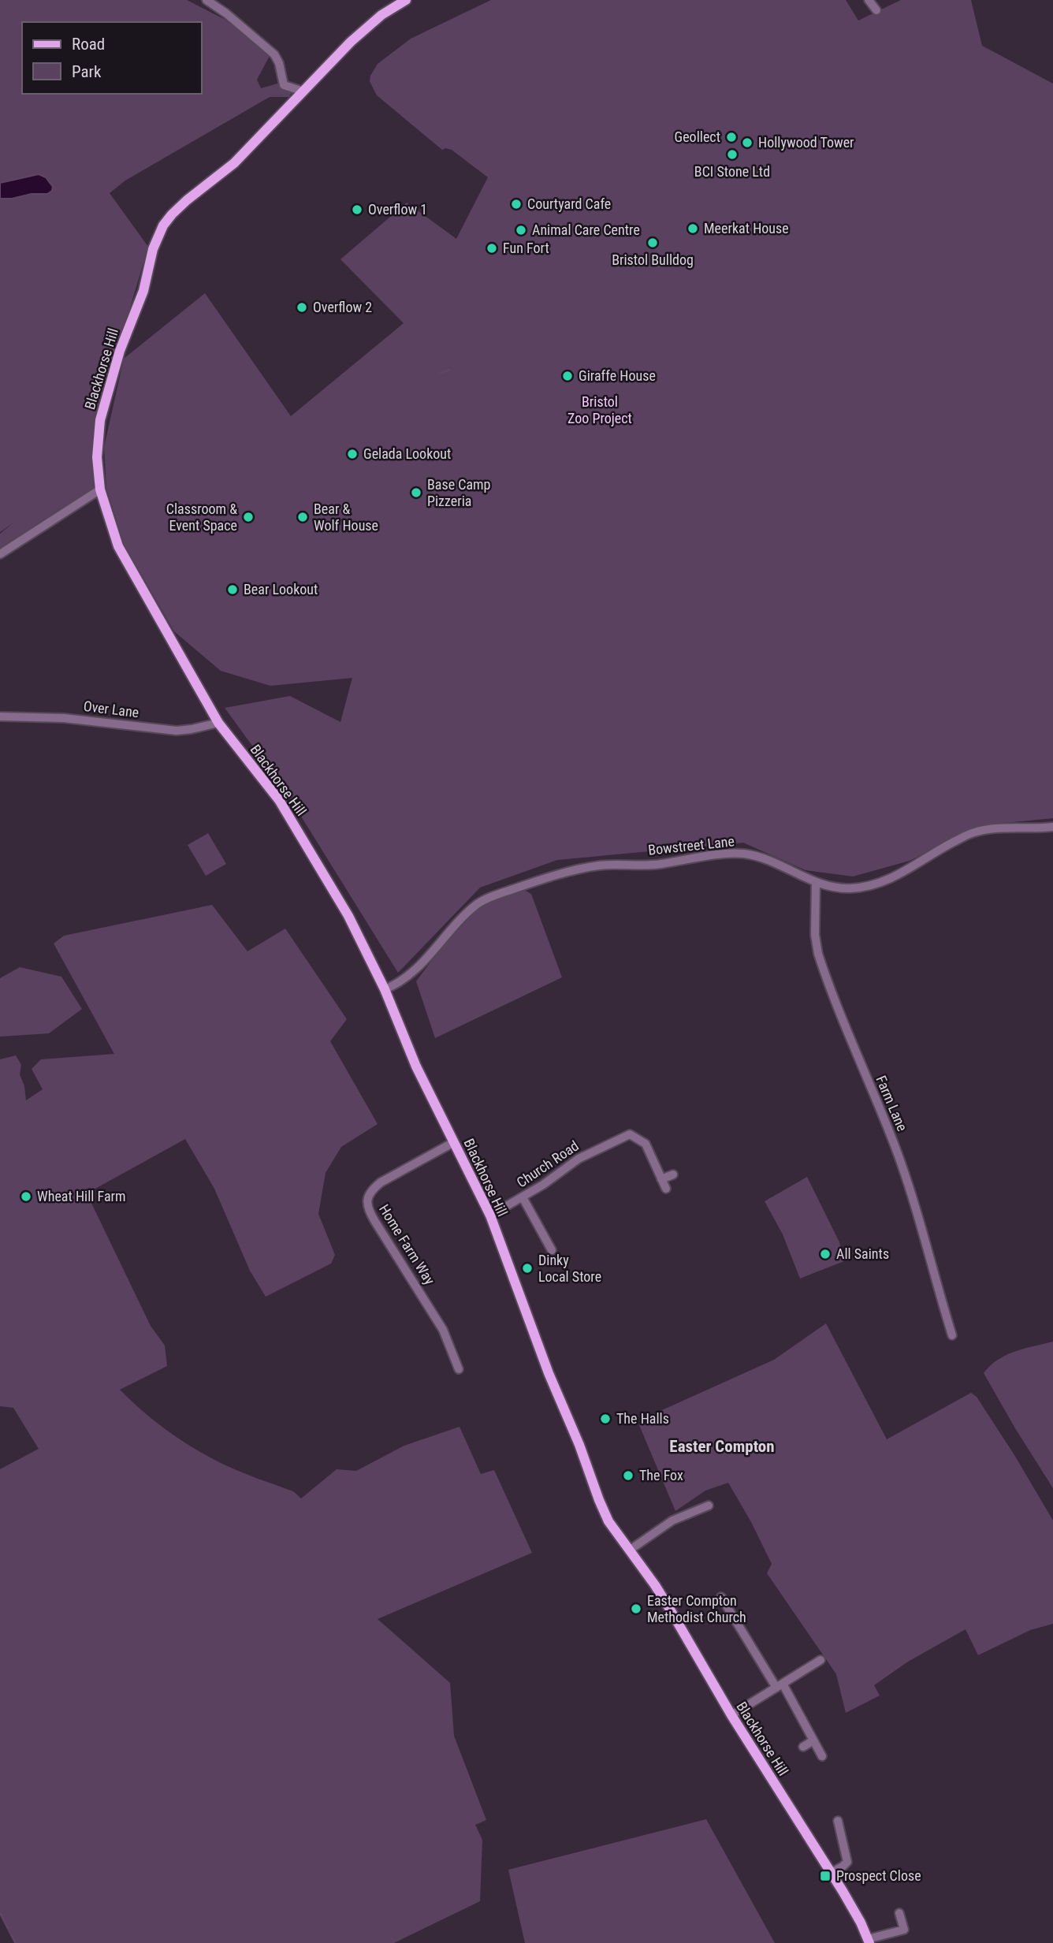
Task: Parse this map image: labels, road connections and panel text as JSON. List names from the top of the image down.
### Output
{
  "streets": {
    "main road": ["Blackhorse Hill"],
    "street": [
      "Over Lane",
      "Bowstreet Lane",
      "Farm Lane",
      "Church Road",
      "Home Farm Way"
    ]
  },
  "crossings": [
    ["Blackhorse Hill", "Over Lane"],
    ["Blackhorse Hill", "Bowstreet Lane"],
    ["Blackhorse Hill", "Church Road"],
    ["Blackhorse Hill", "Home Farm Way"],
    ["Bowstreet Lane", "Farm Lane"]
  ],
  "districts": ["Easter Compton"],
  "parks": ["Bristol Zoo Project"],
  "places": {
    "other": [
      "Geollect",
      "Hollywood Tower",
      "BCI Stone Ltd",
      "Courtyard Cafe",
      "Overflow 1",
      "Meerkat House",
      "Animal Care Centre",
      "Bristol Bulldog",
      "Fun Fort",
      "Overflow 2",
      "Giraffe House",
      "Gelada Lookout",
      "Base Camp Pizzeria",
      "Classroom & Event Space",
      "Bear & Wolf House",
      "Bear Lookout",
      "Wheat Hill Farm",
      "All Saints",
      "Dinky Local Store",
      "The Halls",
      "The Fox",
      "Easter Compton Methodist Church"
    ],
    "transit": ["Prospect Close"]
  },
  "legend": ["Road", "Park"]
}
